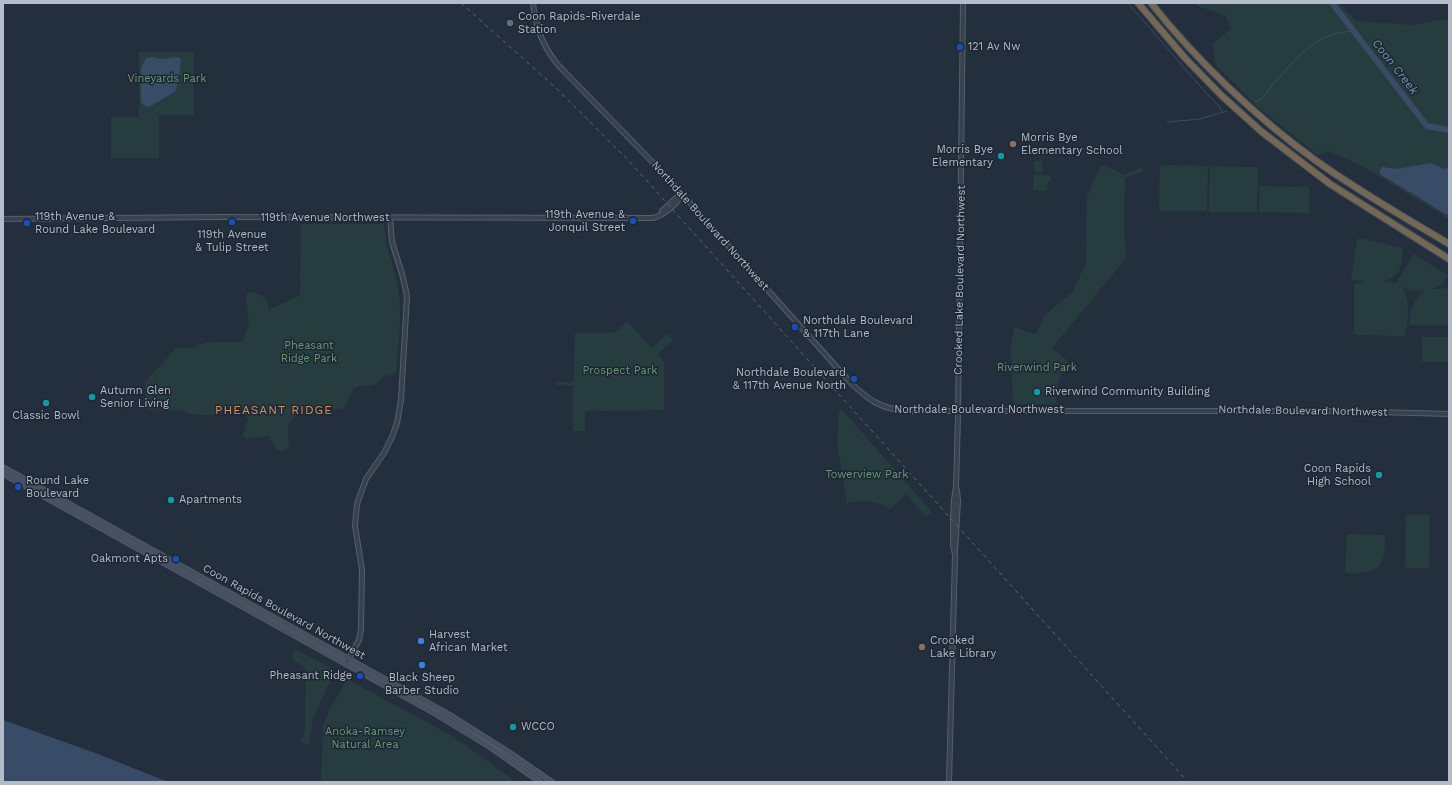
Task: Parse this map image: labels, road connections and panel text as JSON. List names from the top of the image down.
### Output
{
  "streets": {
    "main road": ["Coon Rapids Boulevard Northwest"],
    "street": ["119th Avenue Northwest", "Northdale Boulevard Northwest", "Crooked Lake Boulevard Northwest"]
  },
  "crossings": [
    ["119th Avenue Northwest", "Northdale Boulevard Northwest"],
    ["Northdale Boulevard Northwest", "Crooked Lake Boulevard Northwest"]
  ],
  "districts": ["PHEASANT RIDGE"],
  "water": ["Coon Creek"],
  "parks": [
    "Vineyards Park",
    "Pheasant Ridge Park",
    "Riverwind Park",
    "Prospect Park",
    "Towerview Park",
    "Anoka-Ramsey Natural Area"
  ],
  "places": [
    "Coon Rapids-Riverdale Station",
    "121 Av Nw",
    "Morris Bye Elementary School",
    "Morris Bye Elementary",
    "119th Avenue & Jonquil Street",
    "119th Avenue & Tulip Street",
    "119th Avenue & Round Lake Boulevard",
    "Northdale Boulevard & 117th Lane",
    "Northdale Boulevard & 117th Avenue North",
    "Riverwind Community Building",
    "Autumn Glen Senior Living",
    "Classic Bowl",
    "Coon Rapids High School",
    "Round Lake Boulevard",
    "Apartments",
    "Oakmont Apts",
    "Harvest African Market",
    "Crooked Lake Library",
    "Black Sheep Barber Studio",
    "Pheasant Ridge",
    "WCCO"
  ]
}
